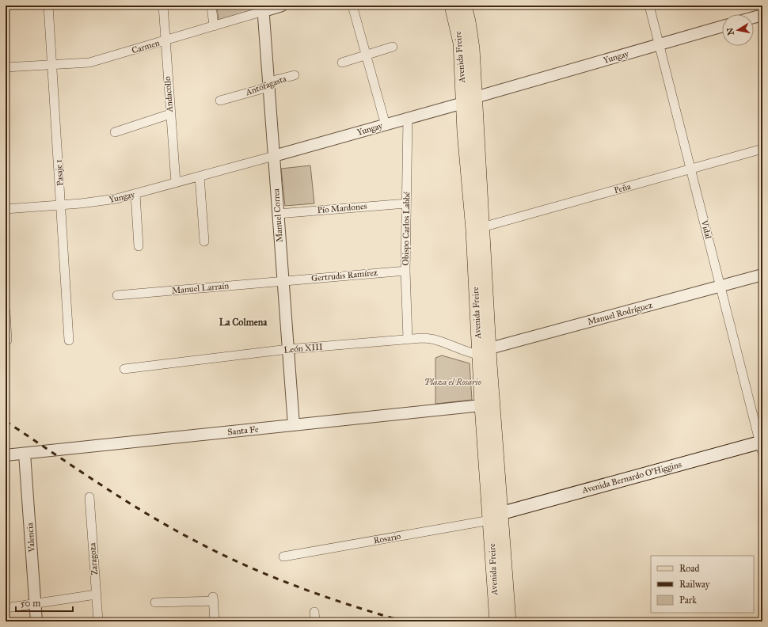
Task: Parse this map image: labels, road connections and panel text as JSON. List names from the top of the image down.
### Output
{
  "streets": {
    "main road": ["Avenida Freire", "Avenida Bernardo O'Higgins"],
    "street": [
      "Carmen",
      "Yungay",
      "Antofagasta",
      "Andacollo",
      "Pasaje 1",
      "Peña",
      "Pío Mardones",
      "Manuel Correa",
      "Obispo Carlos Labbé",
      "Vidal",
      "Gertrudis Ramírez",
      "Manuel Larraín",
      "Manuel Rodríguez",
      "León XIII",
      "Santa Fe",
      "Valencia",
      "Rosario",
      "Zaragoza"
    ]
  },
  "crossings": [
    ["Carmen", "Andacollo"],
    ["Carmen", "Pasaje 1"],
    ["Carmen", "Manuel Correa"],
    ["Avenida Freire", "Yungay"],
    ["Avenida Freire", "Peña"],
    ["Avenida Freire", "Manuel Rodríguez"],
    ["Avenida Freire", "León XIII"],
    ["Avenida Freire", "Santa Fe"],
    ["Avenida Freire", "Avenida Bernardo O'Higgins"],
    ["Avenida Freire", "Rosario"],
    ["Yungay", "Andacollo"],
    ["Yungay", "Pasaje 1"],
    ["Yungay", "Manuel Correa"],
    ["Yungay", "Obispo Carlos Labbé"],
    ["Yungay", "Vidal"],
    ["Antofagasta", "Manuel Correa"],
    ["Peña", "Vidal"],
    ["Pío Mardones", "Manuel Correa"],
    ["Pío Mardones", "Obispo Carlos Labbé"],
    ["Manuel Correa", "Gertrudis Ramírez"],
    ["Manuel Correa", "Manuel Larraín"],
    ["Manuel Correa", "León XIII"],
    ["Manuel Correa", "Santa Fe"],
    ["Obispo Carlos Labbé", "Gertrudis Ramírez"],
    ["Obispo Carlos Labbé", "León XIII"],
    ["Vidal", "Manuel Rodríguez"],
    ["Vidal", "Avenida Bernardo O'Higgins"],
    ["Gertrudis Ramírez", "Manuel Larraín"],
    ["Manuel Rodríguez", "León XIII"],
    ["Santa Fe", "Valencia"]
  ],
  "districts": ["La Colmena"],
  "parks": ["Plaza el Rosario"],
  "legend": ["Road", "Railway", "Park"],
  "scale_bar": "50 m",
  "north": "left"
}
